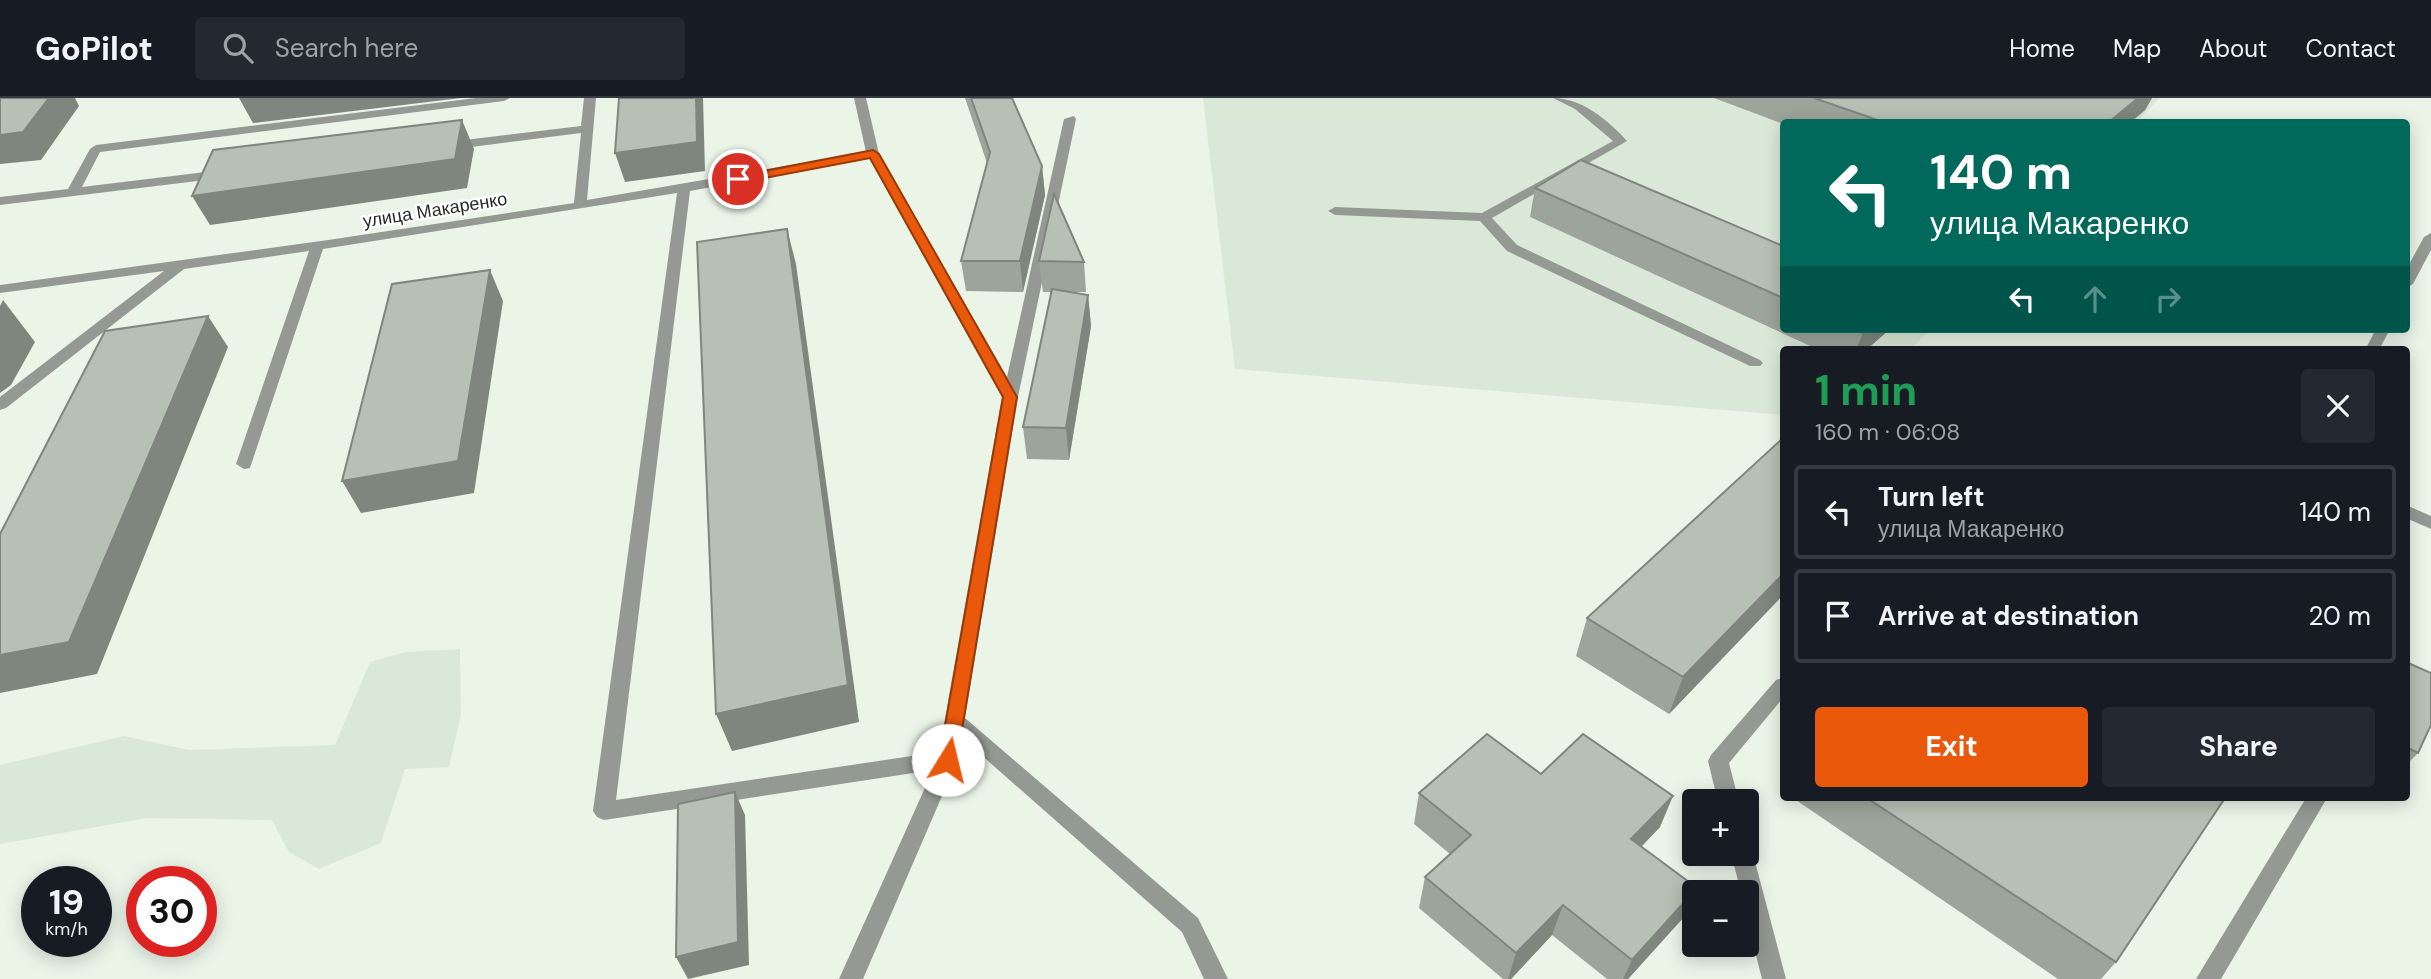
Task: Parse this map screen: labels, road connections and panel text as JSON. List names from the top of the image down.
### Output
{
  "streets": {
    "street": ["улица Макаренко"]
  },
  "page": {
    "header": "GoPilot",
    "search": "Search here",
    "nav": [
      "Home",
      "Map",
      "About",
      "Contact"
    ],
    "turn": ["140 m", "улица Макаренко"],
    "heading": ["1 min", "160 m · 06:08"],
    "list": [
      {
        "name": "Turn left",
        "note": "улица Макаренко",
        "value": "140 m"
      },
      {
        "name": "Arrive at destination",
        "value": "20 m"
      }
    ],
    "buttons": ["Exit", "Share"],
    "map_buttons": ["+", "−"],
    "speed": "19 km/h",
    "limit": "30"
  }
}
